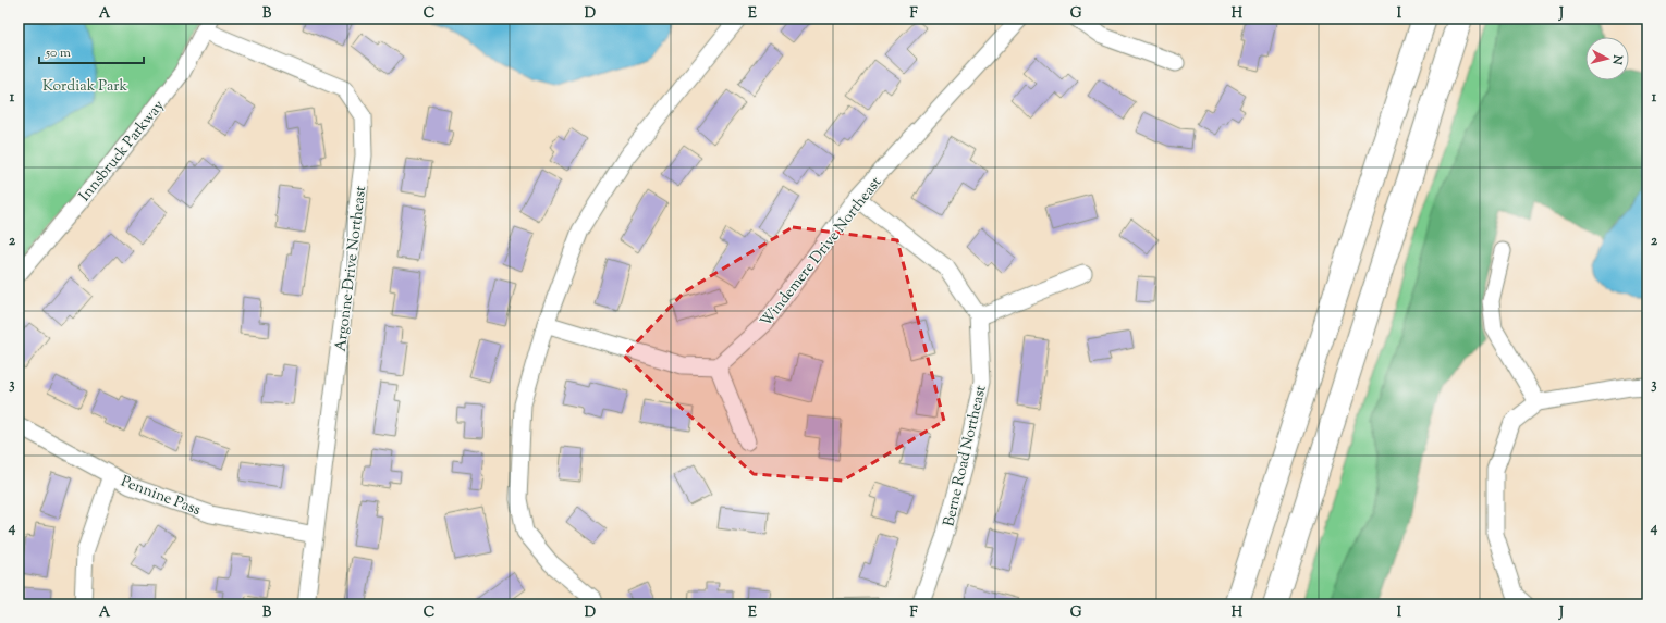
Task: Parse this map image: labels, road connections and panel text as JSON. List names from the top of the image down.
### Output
{
  "streets": {
    "street": [
      "Innsbruck Parkway",
      "Windemere Drive Northeast",
      "Argonne Drive Northeast",
      "Berne Road Northeast",
      "Pennine Pass"
    ]
  },
  "crossings": [
    ["Innsbruck Parkway", "Argonne Drive Northeast"],
    ["Argonne Drive Northeast", "Pennine Pass"]
  ],
  "parks": ["Kordiak Park"],
  "scale_bar": "50 m",
  "north": "right",
  "grid": {
    "columns": [
      "A",
      "B",
      "C",
      "D",
      "E",
      "F",
      "G",
      "H",
      "I",
      "J"
    ],
    "rows": [
      "1",
      "2",
      "3",
      "4"
    ]
  }
}
